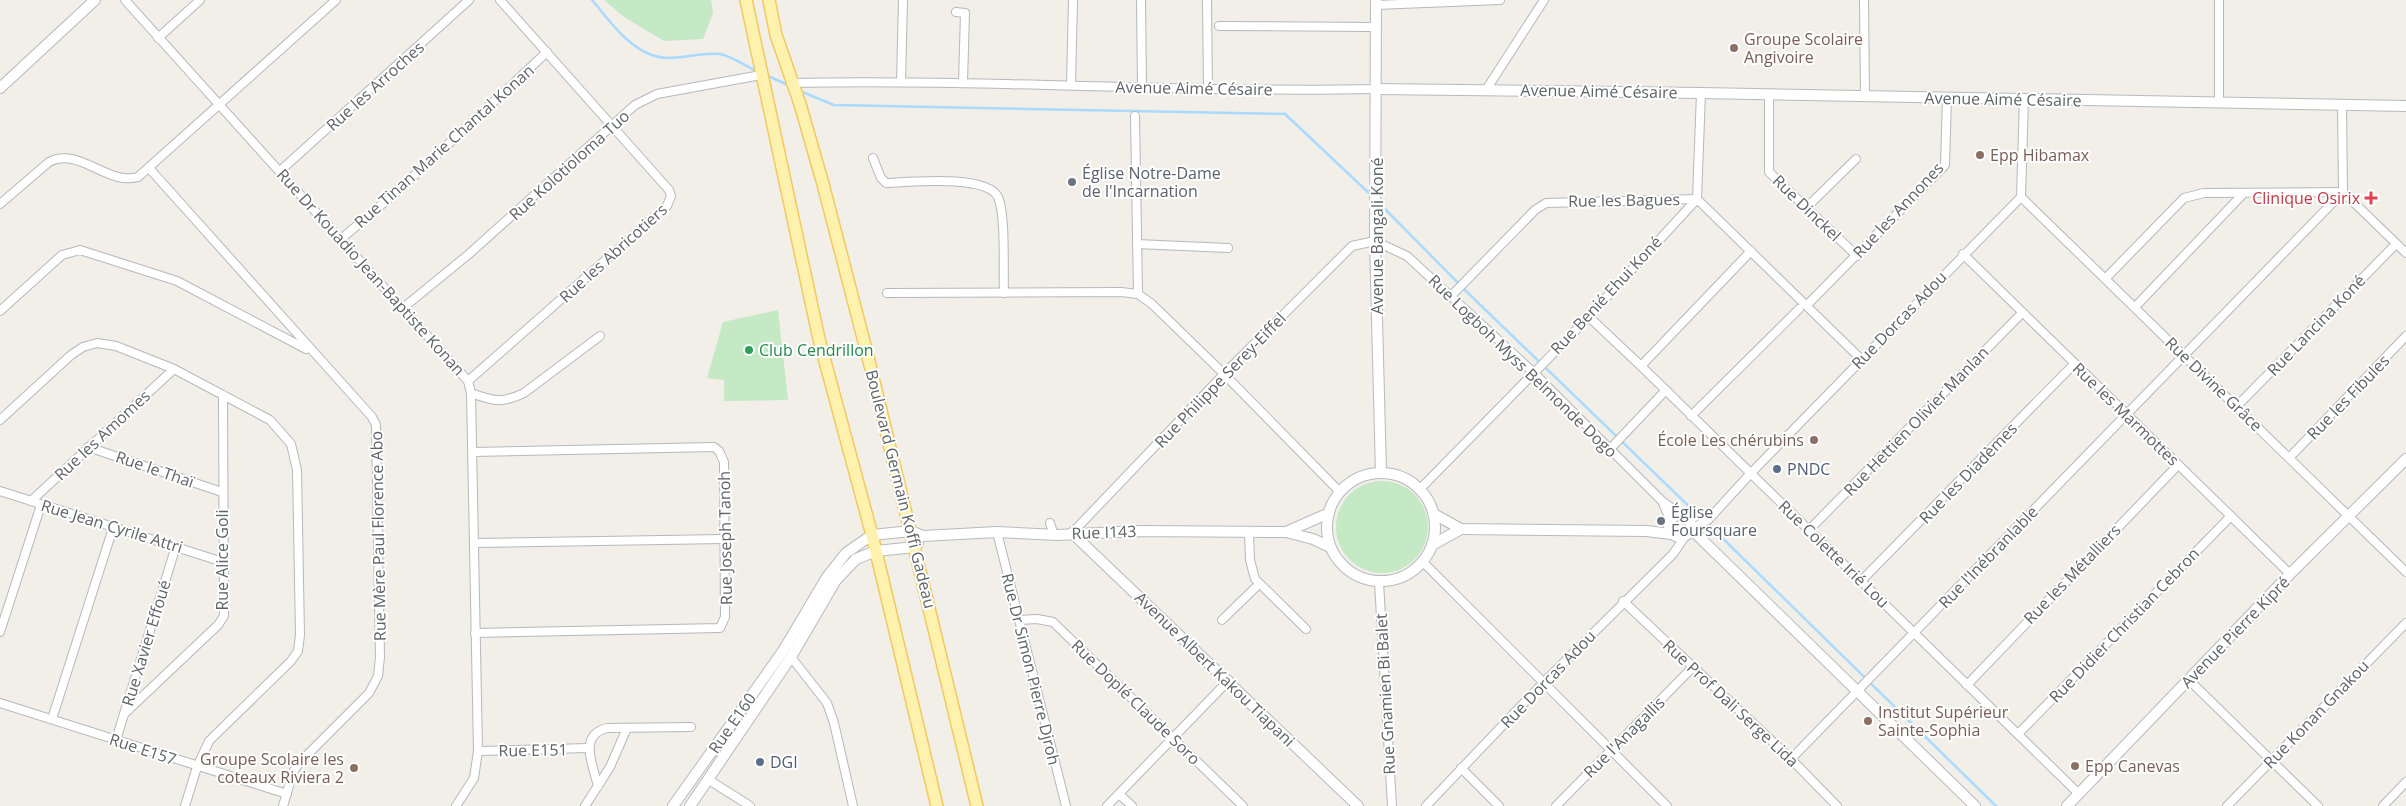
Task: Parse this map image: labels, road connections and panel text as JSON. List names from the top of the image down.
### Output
{
  "streets": {
    "main road": ["Boulevard Germain Koffi Gadeau"],
    "street": [
      "Rue les Arroches",
      "Avenue Aimé Césaire",
      "Rue Tinan Marie Chantal Konan",
      "Rue Kolotioloma Tuo",
      "Rue les Bagues",
      "Rue Dinckel",
      "Rue les Annones",
      "Avenue Bangali Koné",
      "Rue les Abricotiers",
      "Rue Dr Kouadio Jean-Baptiste Konan",
      "Rue Benié Ehui Koné",
      "Rue Dorcas Adou",
      "Rue Lancina Koné",
      "Rue Logboh Myss Belmonde Dogo",
      "Rue Philippe Serey-Eiffel",
      "Rue Divine Grâce",
      "Rue les Fibules",
      "Rue les Marmottes",
      "Rue Hettien Olivier Manlan",
      "Rue les Amomes",
      "Rue le Thaï",
      "Rue les Diadèmes",
      "Rue Jean Cyrile Attri",
      "Rue I143",
      "Rue Mère Paul Florence Abo",
      "Rue Joseph Tanoh",
      "Rue Colette Irié Lou",
      "Rue l'Inébranlable",
      "Rue Alice Goli",
      "Rue les Métalliers",
      "Rue Didier Christian Cebron",
      "Avenue Pierre Kipré",
      "Rue Xavier Effoué",
      "Rue Dr Simon Pierre Djroh",
      "Avenue Albert Kakou Tiapani",
      "Rue Gnamien Bi Balet",
      "Rue Doplé Claude Soro",
      "Rue Prof Dali Serge Lida",
      "Rue Konan Gnakou",
      "Rue E160",
      "Rue l'Anagallis",
      "Rue E157",
      "Rue E151"
    ]
  },
  "crossings": [
    ["Rue les Arroches", "Rue Dr Kouadio Jean-Baptiste Konan"],
    ["Avenue Aimé Césaire", "Rue Dinckel"],
    ["Avenue Aimé Césaire", "Rue les Annones"],
    ["Avenue Aimé Césaire", "Avenue Bangali Koné"],
    ["Avenue Aimé Césaire", "Boulevard Germain Koffi Gadeau"],
    ["Rue Tinan Marie Chantal Konan", "Rue les Abricotiers"],
    ["Rue Tinan Marie Chantal Konan", "Rue Dr Kouadio Jean-Baptiste Konan"],
    ["Rue Kolotioloma Tuo", "Rue les Abricotiers"],
    ["Rue Kolotioloma Tuo", "Rue Dr Kouadio Jean-Baptiste Konan"],
    ["Rue les Bagues", "Rue les Annones"],
    ["Rue les Bagues", "Rue Benié Ehui Koné"],
    ["Rue les Bagues", "Rue Dorcas Adou"],
    ["Rue les Bagues", "Rue Logboh Myss Belmonde Dogo"],
    ["Rue Dinckel", "Rue les Annones"],
    ["Rue les Annones", "Rue Colette Irié Lou"],
    ["Avenue Bangali Koné", "Rue Benié Ehui Koné"],
    ["Avenue Bangali Koné", "Rue Logboh Myss Belmonde Dogo"],
    ["Avenue Bangali Koné", "Rue Philippe Serey-Eiffel"],
    ["Avenue Bangali Koné", "Rue I143"],
    ["Avenue Bangali Koné", "Rue Gnamien Bi Balet"],
    ["Rue les Abricotiers", "Rue Dr Kouadio Jean-Baptiste Konan"],
    ["Rue Dr Kouadio Jean-Baptiste Konan", "Rue Joseph Tanoh"],
    ["Rue Dr Kouadio Jean-Baptiste Konan", "Rue E151"],
    ["Rue Benié Ehui Koné", "Rue Logboh Myss Belmonde Dogo"],
    ["Rue Benié Ehui Koné", "Rue I143"],
    ["Rue Benié Ehui Koné", "Rue Colette Irié Lou"],
    ["Rue Benié Ehui Koné", "Rue Gnamien Bi Balet"],
    ["Rue Dorcas Adou", "Rue Logboh Myss Belmonde Dogo"],
    ["Rue Dorcas Adou", "Rue Divine Grâce"],
    ["Rue Dorcas Adou", "Rue les Marmottes"],
    ["Rue Dorcas Adou", "Rue Colette Irié Lou"],
    ["Rue Dorcas Adou", "Rue Prof Dali Serge Lida"],
    ["Rue Lancina Koné", "Rue Divine Grâce"],
    ["Rue Logboh Myss Belmonde Dogo", "Rue Philippe Serey-Eiffel"],
    ["Rue Philippe Serey-Eiffel", "Rue I143"],
    ["Rue Philippe Serey-Eiffel", "Avenue Albert Kakou Tiapani"],
    ["Rue Divine Grâce", "Rue les Fibules"],
    ["Rue Divine Grâce", "Rue l'Inébranlable"],
    ["Rue Divine Grâce", "Avenue Pierre Kipré"],
    ["Rue les Marmottes", "Rue Hettien Olivier Manlan"],
    ["Rue les Marmottes", "Rue les Diadèmes"],
    ["Rue les Marmottes", "Rue l'Inébranlable"],
    ["Rue les Marmottes", "Rue les Métalliers"],
    ["Rue les Marmottes", "Rue Didier Christian Cebron"],
    ["Rue les Marmottes", "Avenue Pierre Kipré"],
    ["Rue Hettien Olivier Manlan", "Rue Colette Irié Lou"],
    ["Rue les Amomes", "Rue le Thaï"],
    ["Rue les Amomes", "Rue Jean Cyrile Attri"],
    ["Rue le Thaï", "Rue Alice Goli"],
    ["Rue les Diadèmes", "Rue Colette Irié Lou"],
    ["Boulevard Germain Koffi Gadeau", "Rue E160"],
    ["Rue Jean Cyrile Attri", "Rue Alice Goli"],
    ["Rue Jean Cyrile Attri", "Rue Xavier Effoué"],
    ["Rue I143", "Rue Dr Simon Pierre Djroh"],
    ["Rue I143", "Avenue Albert Kakou Tiapani"],
    ["Rue I143", "Rue Gnamien Bi Balet"],
    ["Rue Mère Paul Florence Abo", "Rue E157"],
    ["Rue Colette Irié Lou", "Rue l'Inébranlable"],
    ["Rue Colette Irié Lou", "Rue les Métalliers"],
    ["Rue Colette Irié Lou", "Rue Didier Christian Cebron"],
    ["Rue Colette Irié Lou", "Avenue Pierre Kipré"],
    ["Rue l'Inébranlable", "Rue Prof Dali Serge Lida"],
    ["Rue Alice Goli", "Rue Xavier Effoué"],
    ["Rue Xavier Effoué", "Rue E157"],
    ["Rue Dr Simon Pierre Djroh", "Rue Doplé Claude Soro"],
    ["Rue Prof Dali Serge Lida", "Rue l'Anagallis"]
  ],
  "places": {
    "other": [
      "Groupe Scolaire Angivoire",
      "Epp Hibamax",
      "Église Notre-Dame de l'Incarnation",
      "Club Cendrillon",
      "École Les chérubins",
      "PNDC",
      "Église Foursquare",
      "Institut Supérieur Sainte-Sophia",
      "DGI",
      "Epp Canevas",
      "Groupe Scolaire les coteaux Riviera 2"
    ],
    "health": ["Clinique Osirix"]
  }
}
